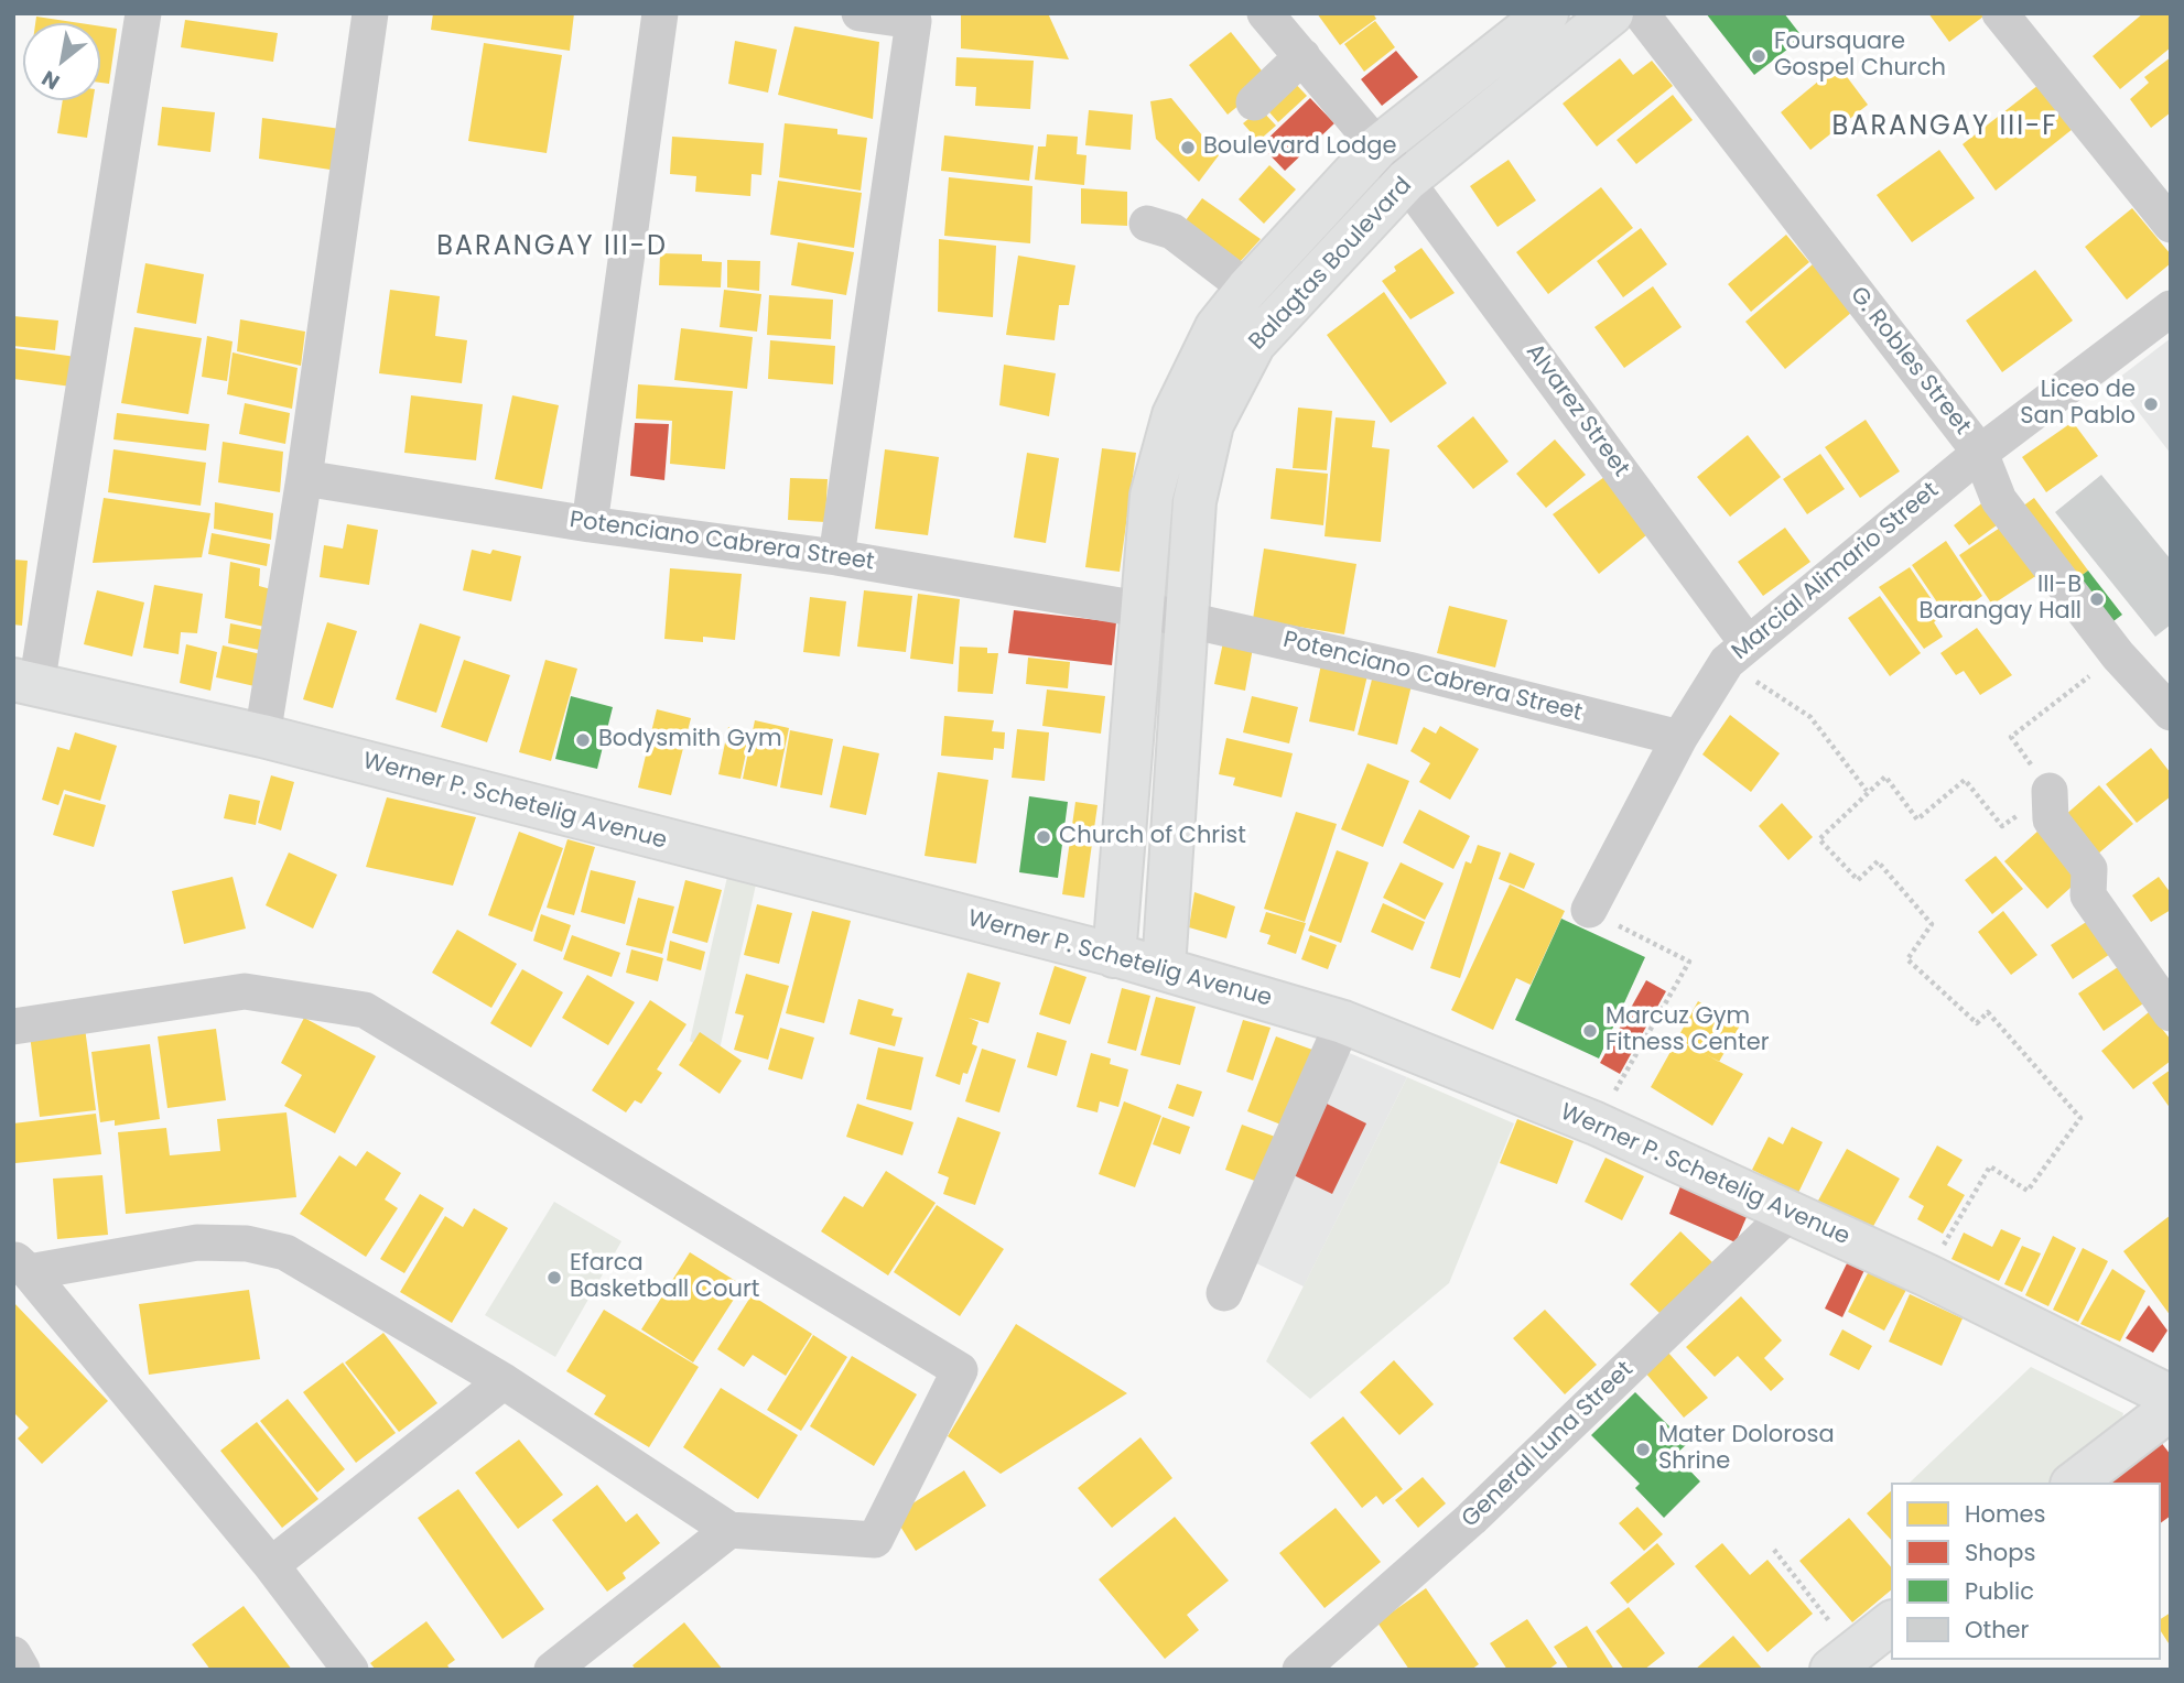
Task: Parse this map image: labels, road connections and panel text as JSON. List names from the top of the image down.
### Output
{
  "streets": {
    "main road": ["Balagtas Boulevard", "Werner P. Schetelig Avenue"],
    "street": [
      "G. Robles Street",
      "Alvarez Street",
      "Potenciano Cabrera Street",
      "Marcial Alimario Street",
      "General Luna Street"
    ]
  },
  "crossings": [
    ["Balagtas Boulevard", "Alvarez Street"],
    ["Balagtas Boulevard", "Potenciano Cabrera Street"],
    ["Balagtas Boulevard", "Werner P. Schetelig Avenue"],
    ["G. Robles Street", "Marcial Alimario Street"],
    ["Alvarez Street", "Marcial Alimario Street"],
    ["Potenciano Cabrera Street", "Marcial Alimario Street"],
    ["Werner P. Schetelig Avenue", "General Luna Street"]
  ],
  "districts": ["BARANGAY III-F", "BARANGAY III-D"],
  "places": [
    "Foursquare Gospel Church",
    "Boulevard Lodge",
    "Liceo de San Pablo",
    "III-B Barangay Hall",
    "Bodysmith Gym",
    "Church of Christ",
    "Marcuz Gym Fitness Center",
    "Efarca Basketball Court",
    "Mater Dolorosa Shrine"
  ],
  "legend": [
    "Homes",
    "Shops",
    "Public",
    "Other"
  ],
  "north": "bottom left"
}
